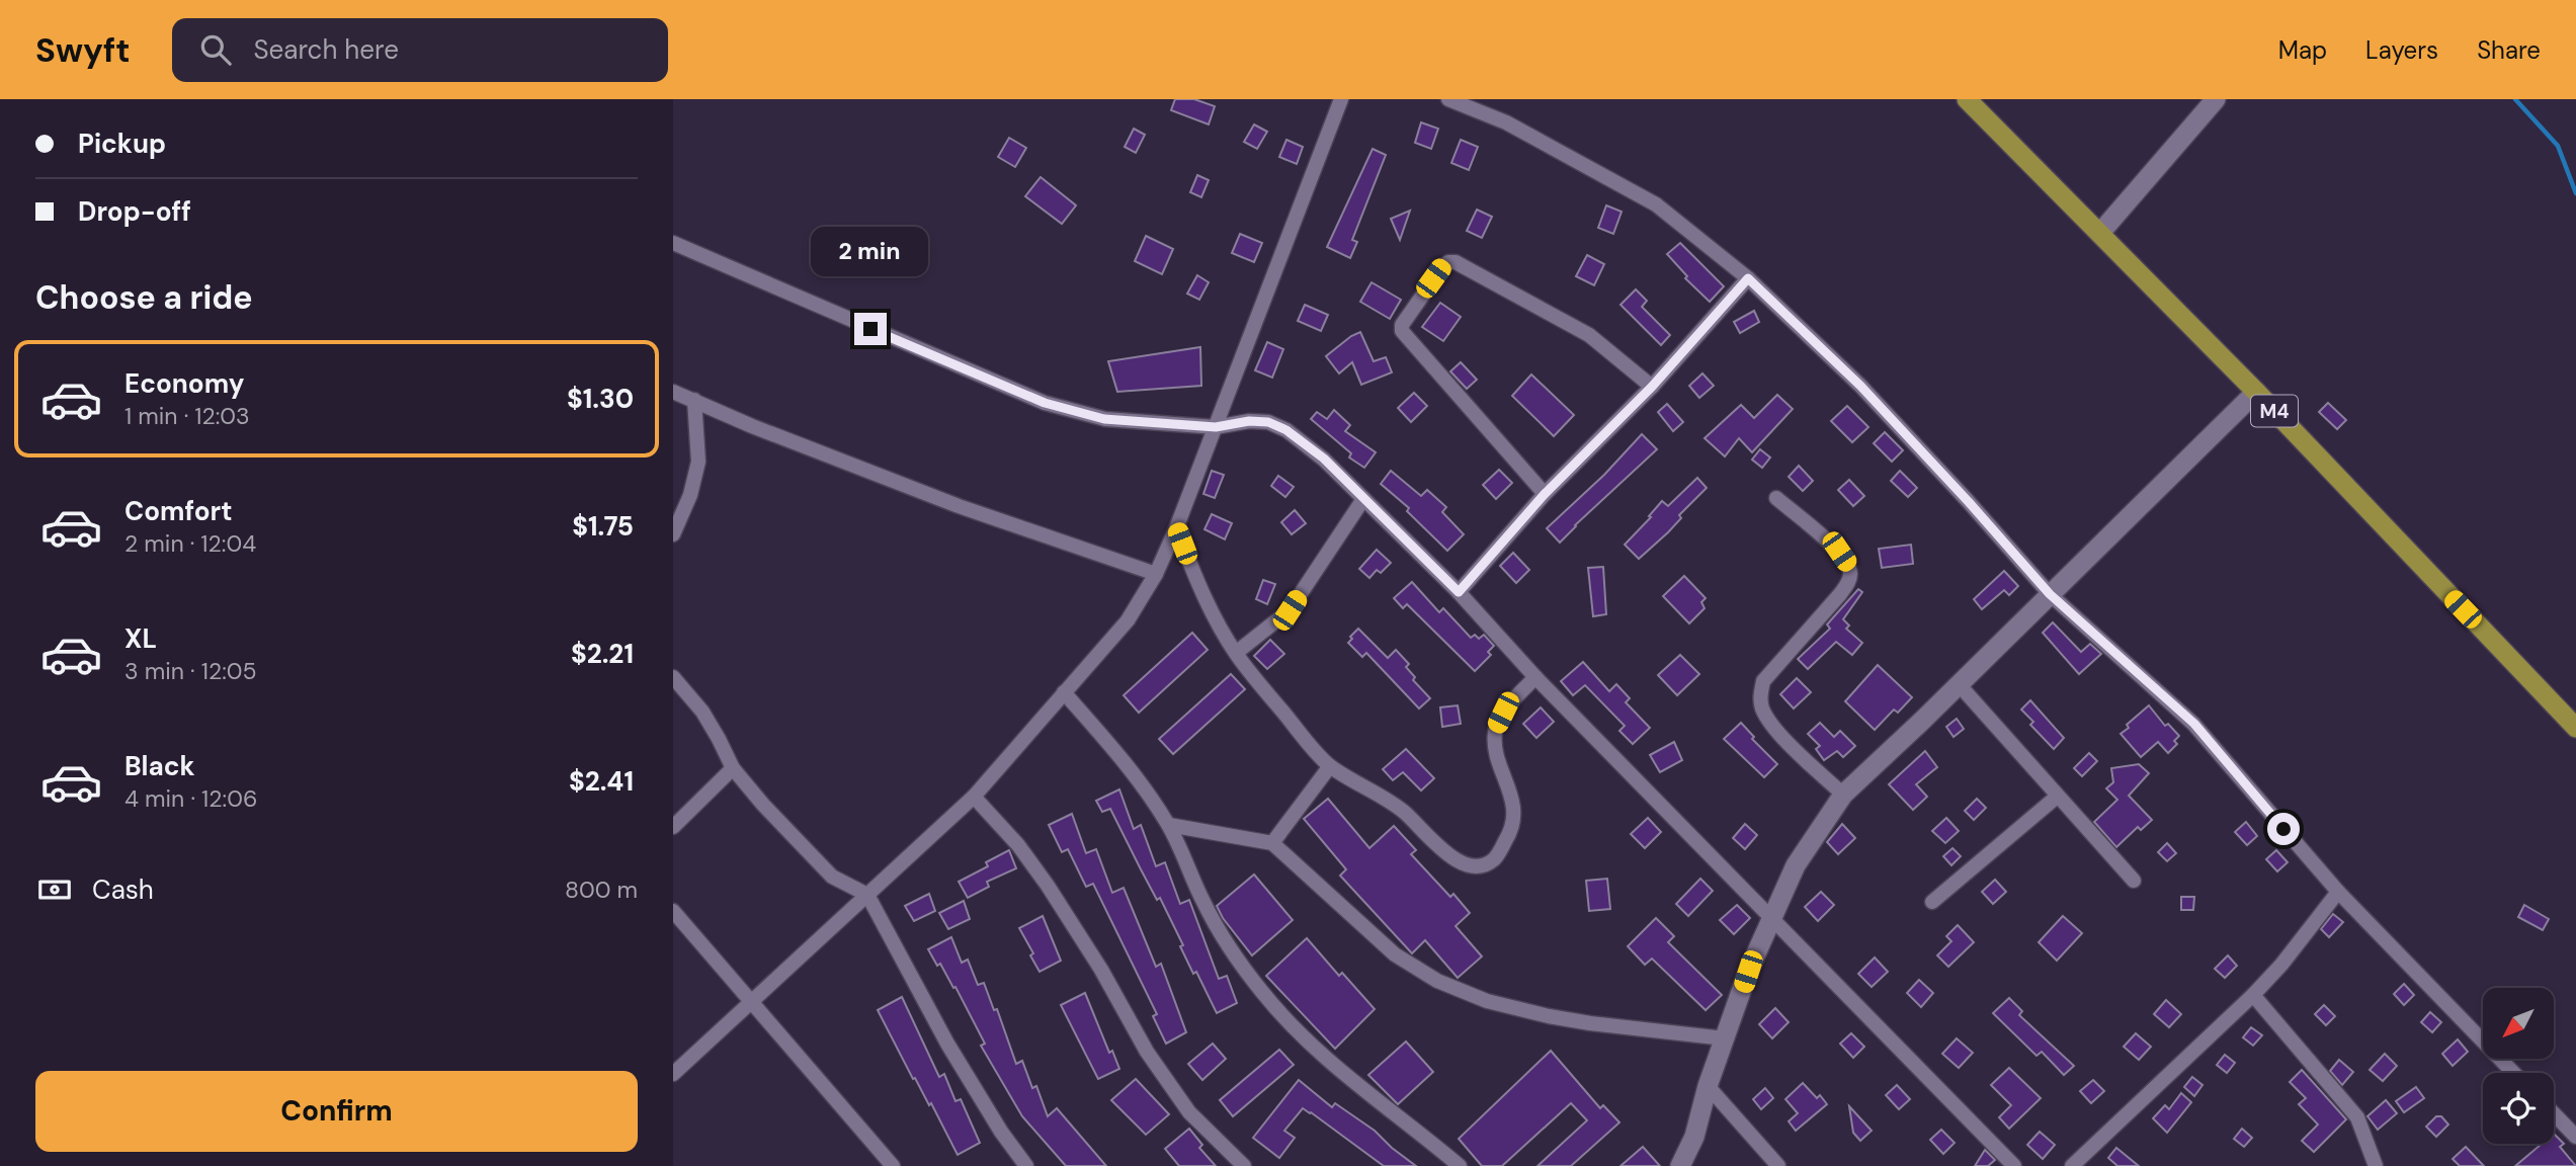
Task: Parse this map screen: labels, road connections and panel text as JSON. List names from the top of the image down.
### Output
{
  "streets": {
    "main road": ["M4"]
  },
  "north": "bottom left",
  "page": {
    "header": "Swyft",
    "search": "Search here",
    "nav": ["Map", "Layers", "Share"],
    "banner": ["Pickup", "Drop-off"],
    "bubble": "2 min",
    "heading": "Choose a ride",
    "list": [
      {
        "name": "Economy",
        "note": "1 min · 12:03",
        "value": "$1.30"
      },
      {
        "name": "Comfort",
        "note": "2 min · 12:04",
        "value": "$1.75"
      },
      {
        "name": "XL",
        "note": "3 min · 12:05",
        "value": "$2.21"
      },
      {
        "name": "Black",
        "note": "4 min · 12:06",
        "value": "$2.41"
      }
    ],
    "pay": ["Cash", "800 m"],
    "buttons": "Confirm"
  }
}
